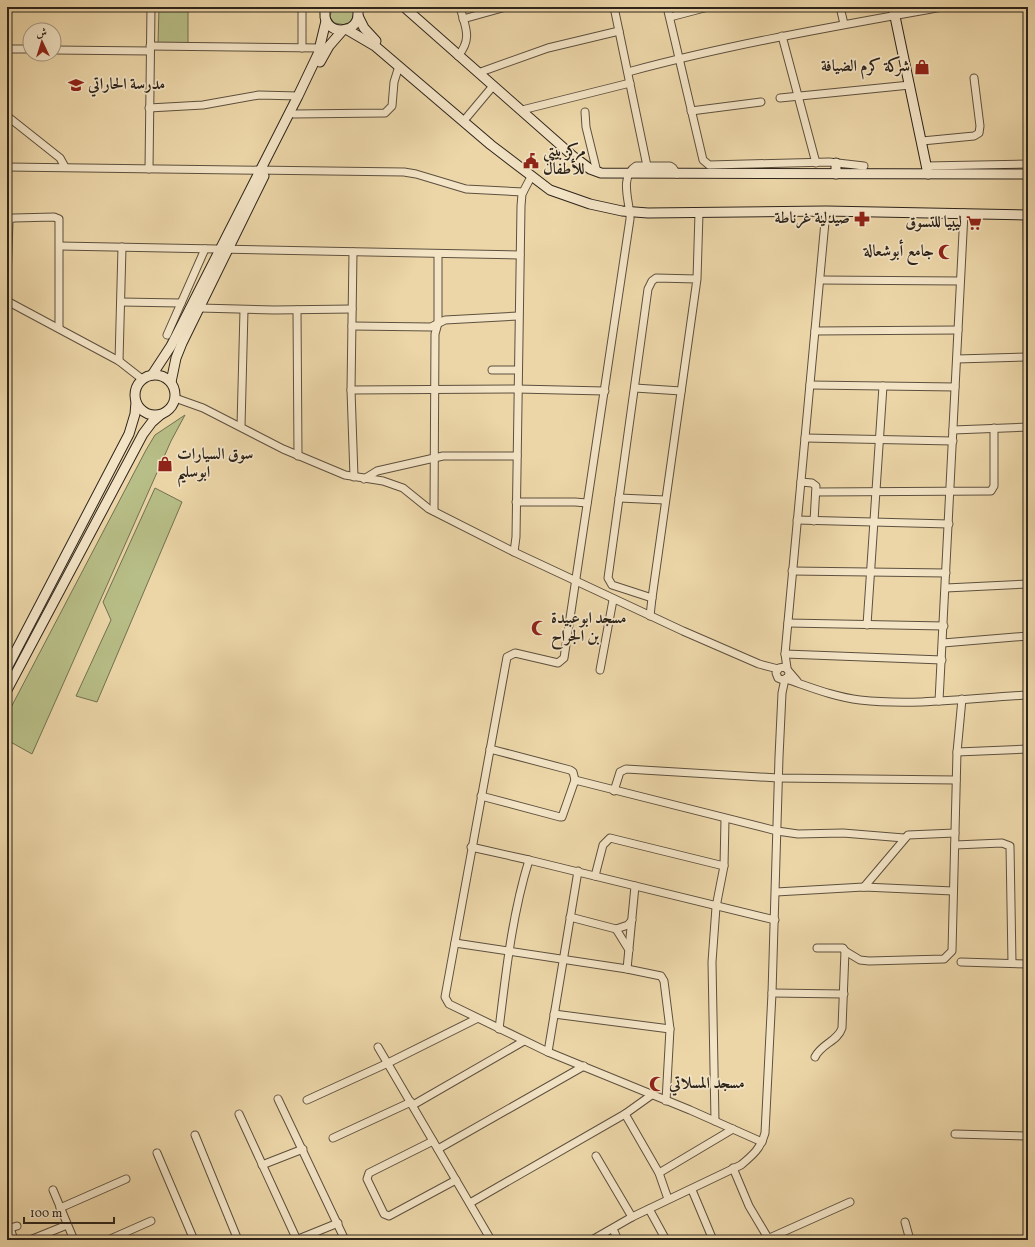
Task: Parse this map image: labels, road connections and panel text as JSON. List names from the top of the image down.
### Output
{
  "places": {
    "shop": ["شركة كرم الضيافة", "سوق السيارات ابوسليم"],
    "school or university": ["مدرسة الحاراتي"],
    "public building": ["مركز بيتي للأطفال"],
    "pharmacy": ["صيدلية غرناطة"],
    "supermarket": ["ليبيا للتسوق"],
    "mosque": ["جامع أبوشعالة", "مسجد ابوعبيدة بن الجراح", "مسجد المسلاتي"]
  },
  "scale_bar": "100 m",
  "north": "top"
}
